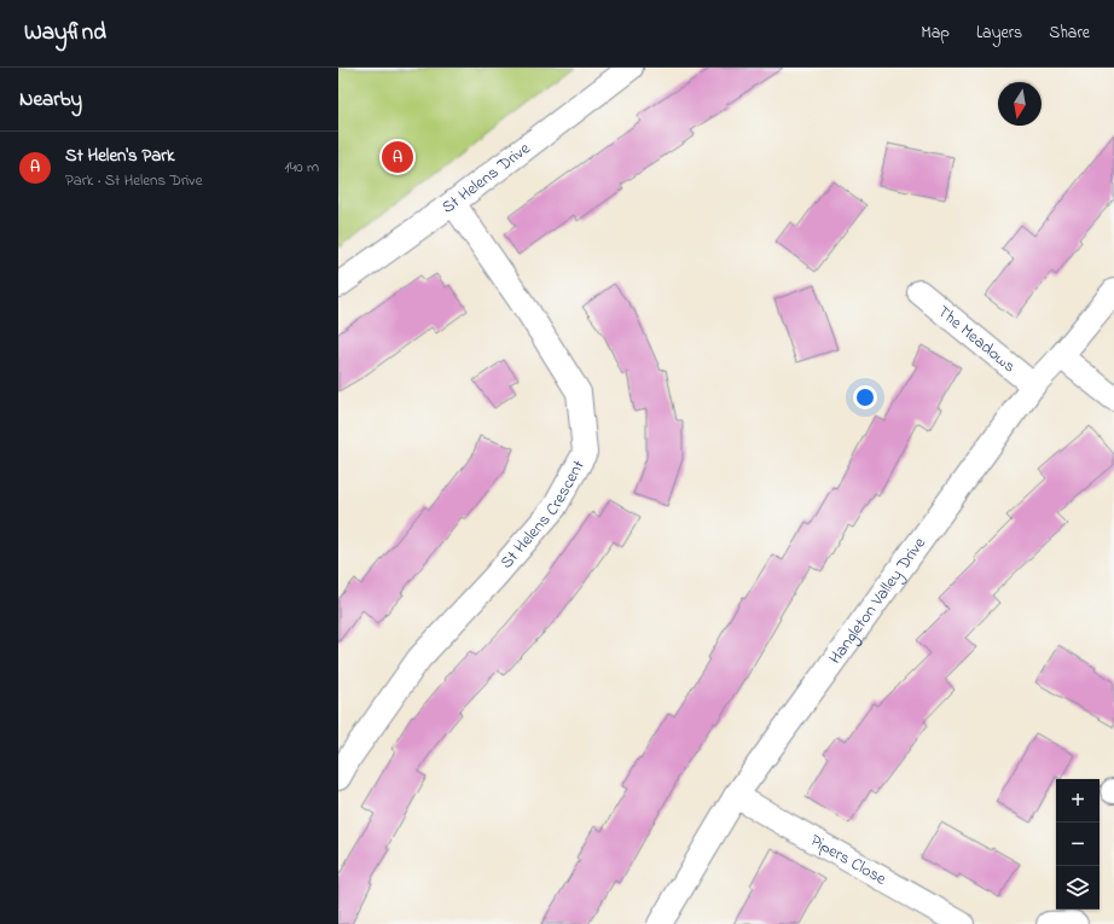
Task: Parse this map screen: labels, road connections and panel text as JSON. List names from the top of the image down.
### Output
{
  "streets": {
    "street": [
      "St Helens Drive",
      "The Meadows",
      "St Helens Crescent",
      "Hangleton Valley Drive",
      "Pipers Close"
    ]
  },
  "crossings": [
    ["St Helens Drive", "St Helens Crescent"],
    ["The Meadows", "Hangleton Valley Drive"],
    ["Hangleton Valley Drive", "Pipers Close"]
  ],
  "north": "bottom",
  "page": {
    "header": "Wayfind",
    "nav": ["Map", "Layers", "Share"],
    "heading": "Nearby",
    "list": [
      {
        "mark": "A",
        "name": "St Helen's Park",
        "note": "Park · St Helens Drive",
        "value": "140 m"
      }
    ],
    "pins": "A",
    "map_buttons": ["+", "−"]
  }
}
